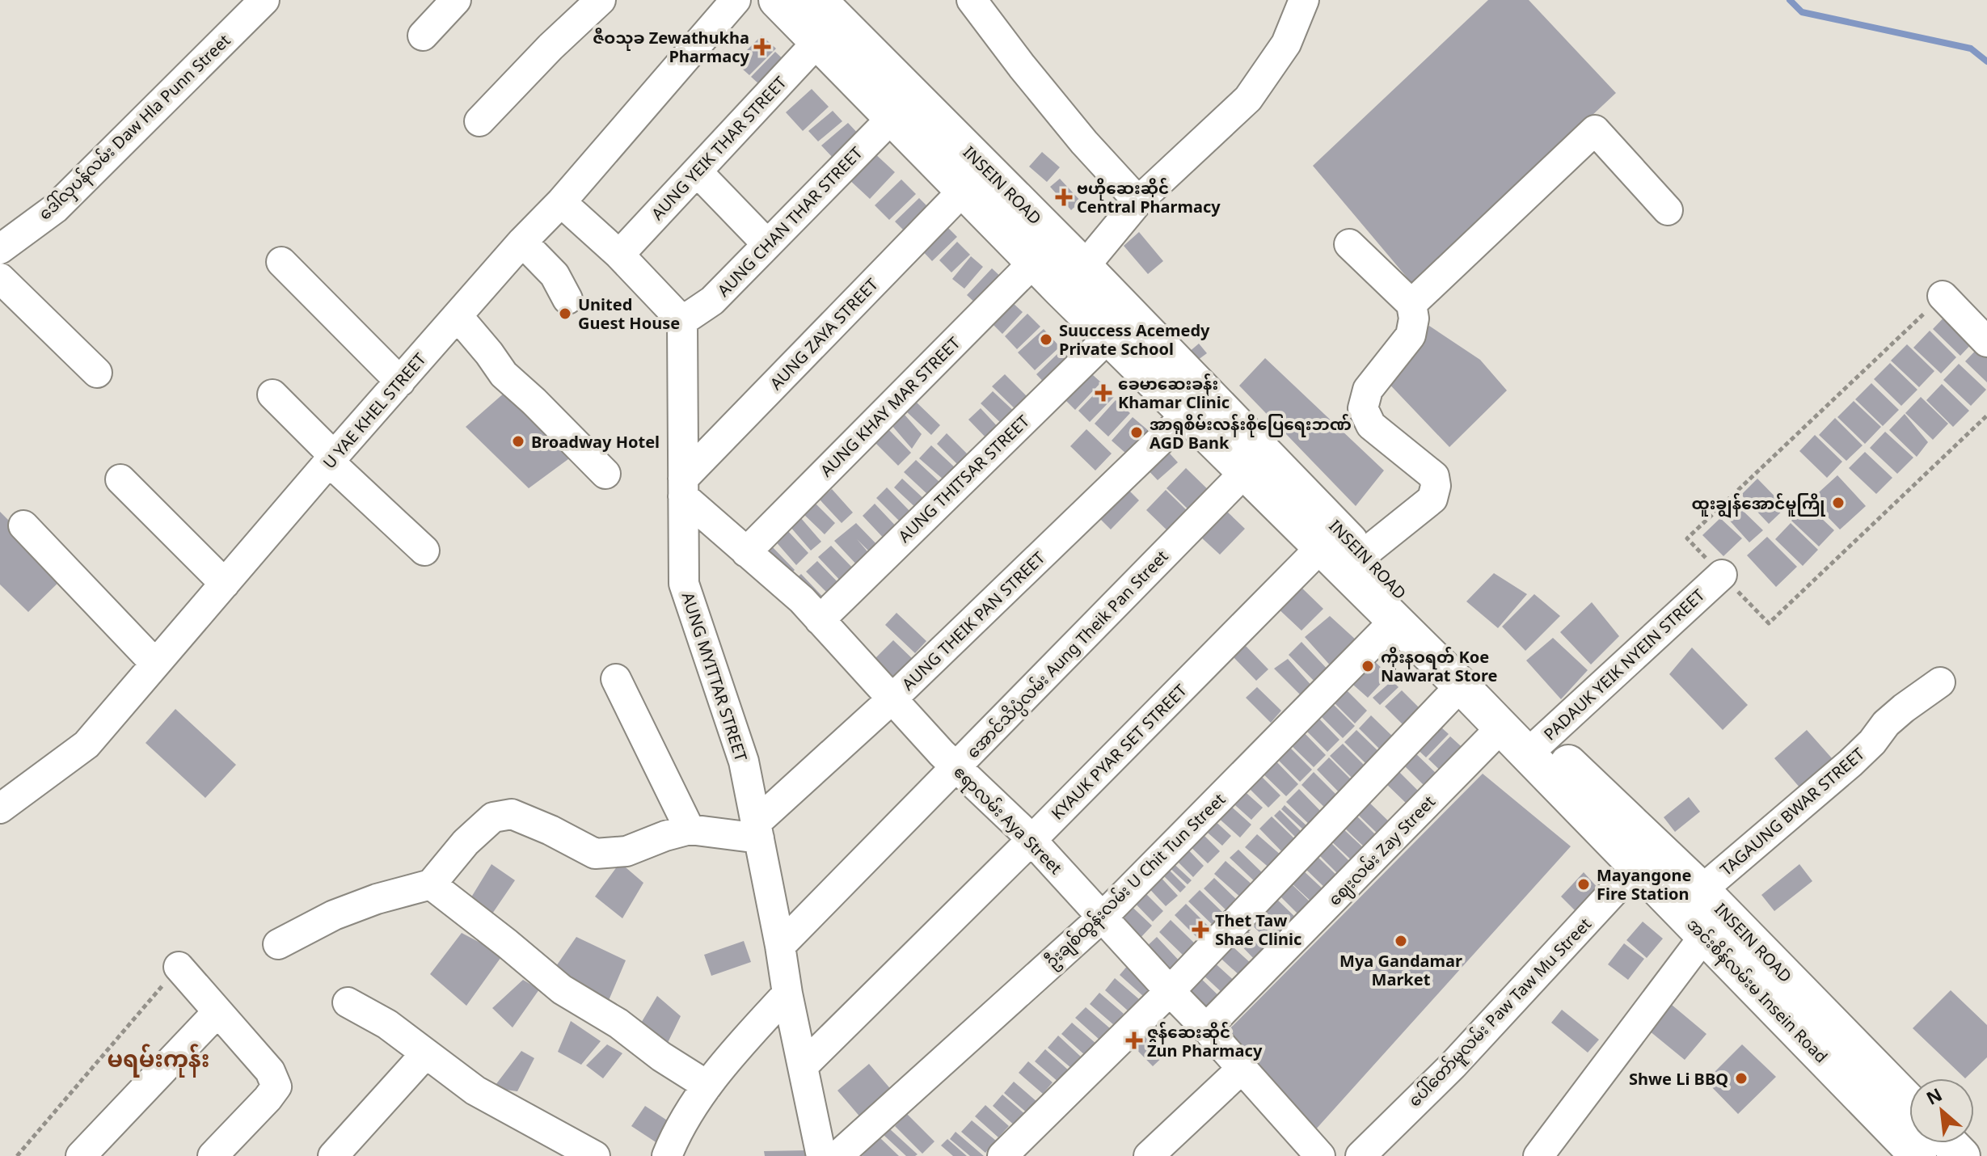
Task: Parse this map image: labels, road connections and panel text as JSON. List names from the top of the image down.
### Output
{
  "streets": {
    "main road": ["INSEIN ROAD", "အင်းစိန်လမ်းမ Insein Road"],
    "street": [
      "ဒေါ်လှပန်လမ်း Daw Hla Punn Street",
      "AUNG YEIK THAR STREET",
      "AUNG CHAN THAR STREET",
      "AUNG ZAYA STREET",
      "AUNG KHAY MAR STREET",
      "U YAE KHEL STREET",
      "AUNG THITSAR STREET",
      "AUNG THEIK PAN STREET",
      "အောင်သိပ္ပံလမ်း Aung Theik Pan Street",
      "PADAUK YEIK NYEIN STREET",
      "AUNG MYITTAR STREET",
      "KYAUK PYAR SET STREET",
      "TAGAUNG BWAR STREET",
      "ဧရာလမ်း Aya Street",
      "ဈေးလမ်း Zay Street",
      "ဦးချစ်ထွန်းလမ်း U Chit Tun Street",
      "ပေါ်တော်မူလမ်း Paw Taw Mu Street"
    ]
  },
  "crossings": [
    ["AUNG YEIK THAR STREET", "INSEIN ROAD"],
    ["INSEIN ROAD", "AUNG CHAN THAR STREET"],
    ["INSEIN ROAD", "AUNG ZAYA STREET"],
    ["INSEIN ROAD", "AUNG KHAY MAR STREET"],
    ["INSEIN ROAD", "AUNG THITSAR STREET"],
    ["INSEIN ROAD", "AUNG THEIK PAN STREET"],
    ["INSEIN ROAD", "အောင်သိပ္ပံလမ်း Aung Theik Pan Street"],
    ["INSEIN ROAD", "PADAUK YEIK NYEIN STREET"],
    ["INSEIN ROAD", "KYAUK PYAR SET STREET"],
    ["INSEIN ROAD", "TAGAUNG BWAR STREET"],
    ["INSEIN ROAD", "ဦးချစ်ထွန်းလမ်း U Chit Tun Street"],
    ["INSEIN ROAD", "အင်းစိန်လမ်းမ Insein Road"],
    ["INSEIN ROAD", "ပေါ်တော်မူလမ်း Paw Taw Mu Street"],
    ["AUNG CHAN THAR STREET", "AUNG MYITTAR STREET"],
    ["AUNG ZAYA STREET", "AUNG MYITTAR STREET"],
    ["AUNG ZAYA STREET", "ဧရာလမ်း Aya Street"],
    ["AUNG KHAY MAR STREET", "ဧရာလမ်း Aya Street"],
    ["AUNG THITSAR STREET", "ဧရာလမ်း Aya Street"],
    ["AUNG THEIK PAN STREET", "AUNG MYITTAR STREET"],
    ["AUNG THEIK PAN STREET", "ဧရာလမ်း Aya Street"],
    ["အောင်သိပ္ပံလမ်း Aung Theik Pan Street", "AUNG MYITTAR STREET"],
    ["အောင်သိပ္ပံလမ်း Aung Theik Pan Street", "ဧရာလမ်း Aya Street"],
    ["PADAUK YEIK NYEIN STREET", "အင်းစိန်လမ်းမ Insein Road"],
    ["AUNG MYITTAR STREET", "KYAUK PYAR SET STREET"],
    ["AUNG MYITTAR STREET", "ဧရာလမ်း Aya Street"],
    ["KYAUK PYAR SET STREET", "ဧရာလမ်း Aya Street"],
    ["ဧရာလမ်း Aya Street", "ဈေးလမ်း Zay Street"],
    ["ဧရာလမ်း Aya Street", "ဦးချစ်ထွန်းလမ်း U Chit Tun Street"],
    ["ဈေးလမ်း Zay Street", "အင်းစိန်လမ်းမ Insein Road"],
    ["အင်းစိန်လမ်းမ Insein Road", "ပေါ်တော်မူလမ်း Paw Taw Mu Street"]
  ],
  "districts": ["မရမ်းကုန်း"],
  "places": {
    "health": [
      "ဇီဝသုခ Zewathukha Pharmacy",
      "ဗဟိုဆေးဆိုင် Central Pharmacy",
      "ခေမာဆေးခန်း Khamar Clinic",
      "Thet Taw Shae Clinic",
      "ဇွန်ဆေးဆိုင် Zun Pharmacy"
    ],
    "other": [
      "United Guest House",
      "Suuccess Acemedy Private School",
      "အာရှစိမ်းလန်းစိုပြေရေးဘဏ် AGD Bank",
      "Broadway Hotel",
      "ထူးချွန်အောင်မူကြို",
      "ကိုးနဝရတ် Koe Nawarat Store",
      "Mayangone Fire Station",
      "Mya Gandamar Market",
      "Shwe Li BBQ"
    ]
  },
  "north": "top left"
}
